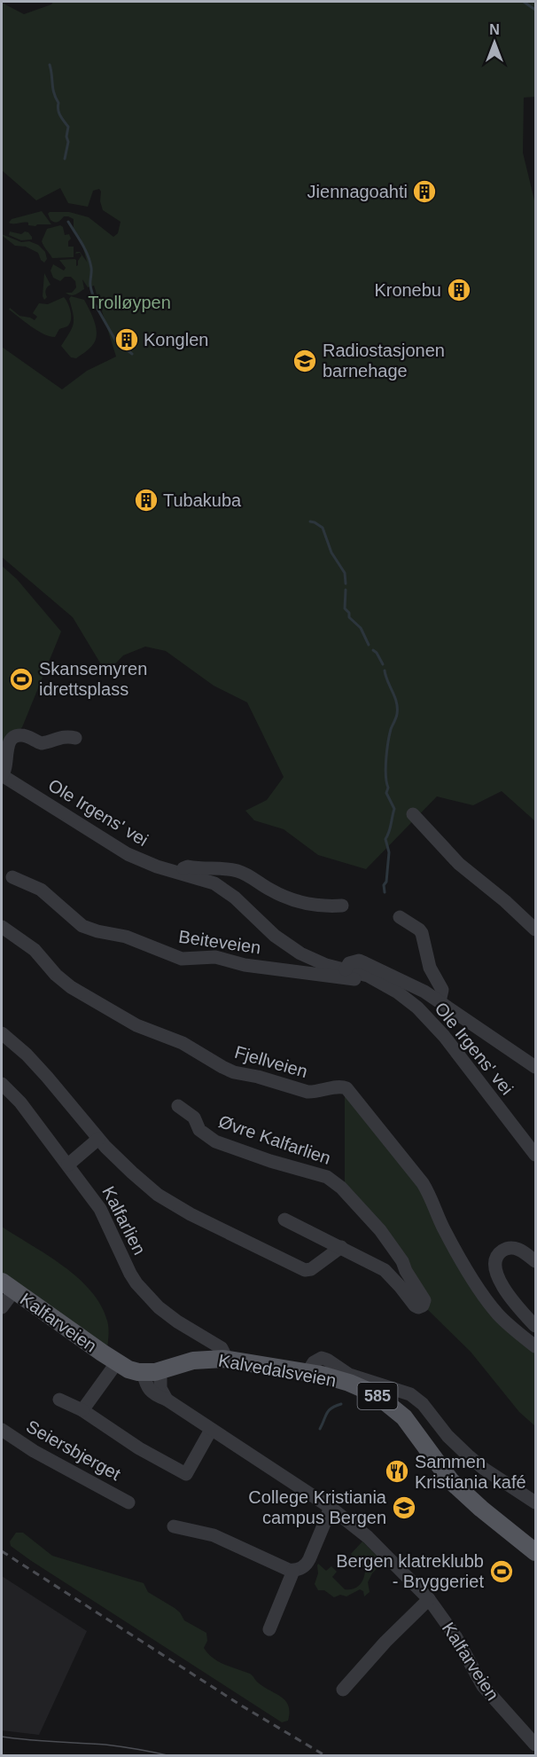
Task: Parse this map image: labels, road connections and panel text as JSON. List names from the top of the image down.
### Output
{
  "streets": {
    "main road": ["Kalfarveien", "Kalvedalsveien", "585"],
    "street": [
      "Ole Irgens' vei",
      "Beiteveien",
      "Fjellveien",
      "Øvre Kalfarlien",
      "Kalfarlien",
      "Seiersbjerget"
    ]
  },
  "crossings": [
    ["Ole Irgens' vei", "Beiteveien"],
    ["Kalfarlien", "Kalvedalsveien"],
    ["Kalfarveien", "Kalvedalsveien"]
  ],
  "parks": ["Trolløypen"],
  "places": {
    "building": [
      "Jiennagoahti",
      "Kronebu",
      "Konglen",
      "Tubakuba"
    ],
    "school or university": ["Radiostasjonen barnehage", "College Kristiania campus Bergen"],
    "sports": ["Skansemyren idrettsplass", "Bergen klatreklubb - Bryggeriet"],
    "restaurant": ["Sammen Kristiania kafé"]
  },
  "north": "top"
}
